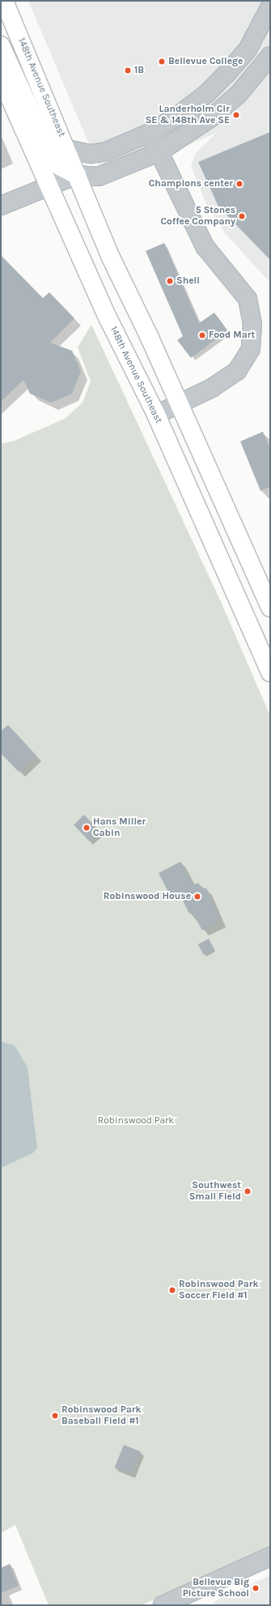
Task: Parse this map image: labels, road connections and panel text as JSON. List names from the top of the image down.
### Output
{
  "streets": {
    "main road": ["148th Avenue Southeast"]
  },
  "parks": ["Robinswood Park"],
  "places": [
    "Bellevue College",
    "1B",
    "Landerholm Cir SE & 148th Ave SE",
    "Champions center",
    "5 Stones Coffee Company",
    "Shell",
    "Food Mart",
    "Hans Miller Cabin",
    "Robinswood House",
    "Southwest Small Field",
    "Robinswood Park Soccer Field #1",
    "Robinswood Park Baseball Field #1",
    "Bellevue Big Picture School"
  ]
}
